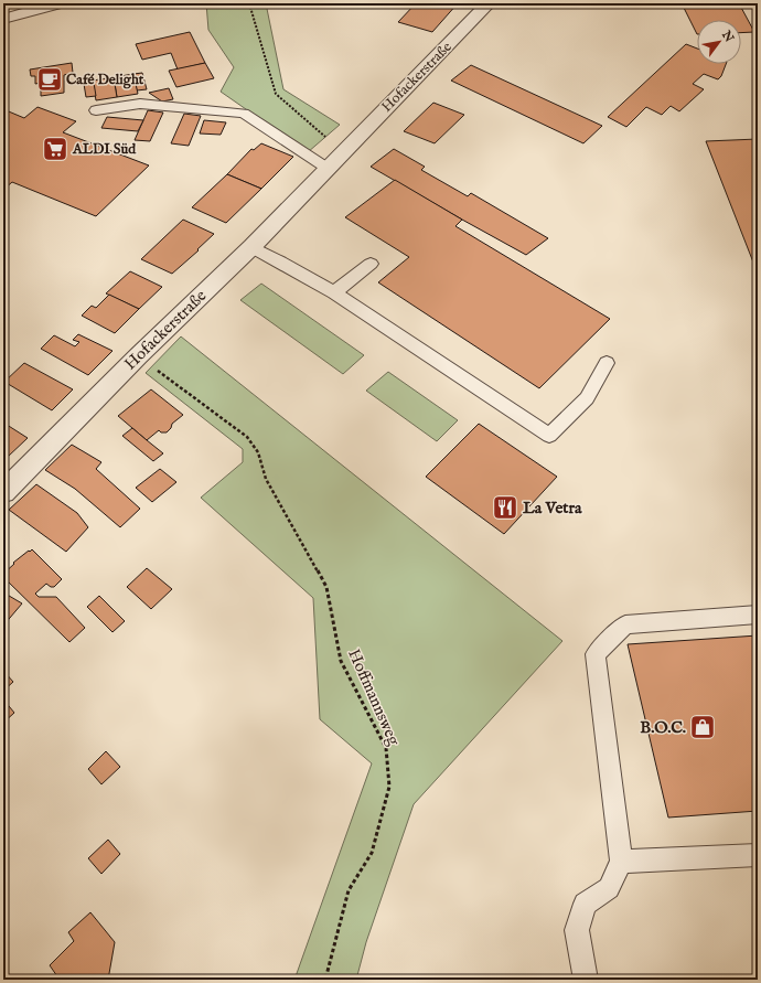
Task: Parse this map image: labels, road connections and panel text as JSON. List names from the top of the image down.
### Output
{
  "streets": {
    "street": ["Hofackerstraße"],
    "path": ["Hoffmannsweg"]
  },
  "crossings": [
    ["Hofackerstraße", "Hoffmannsweg"]
  ],
  "places": {
    "cafe": ["Café Delight"],
    "supermarket": ["ALDI Süd"],
    "restaurant": ["La Vetra"],
    "shop": ["B.O.C."]
  },
  "north": "top right"
}
